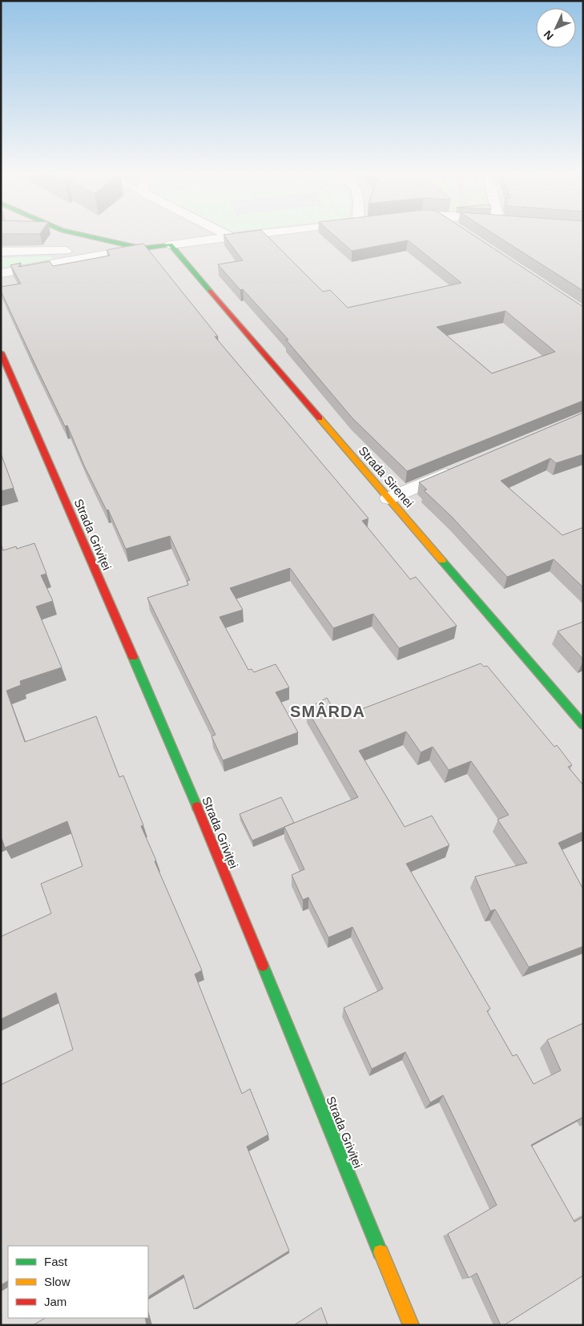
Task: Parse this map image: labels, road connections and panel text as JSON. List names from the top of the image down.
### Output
{
  "streets": {
    "street": ["Strada Sirenei", "Strada Griviței"]
  },
  "districts": ["SMÂRDA"],
  "legend": ["Fast", "Slow", "Jam"],
  "north": "bottom left"
}
